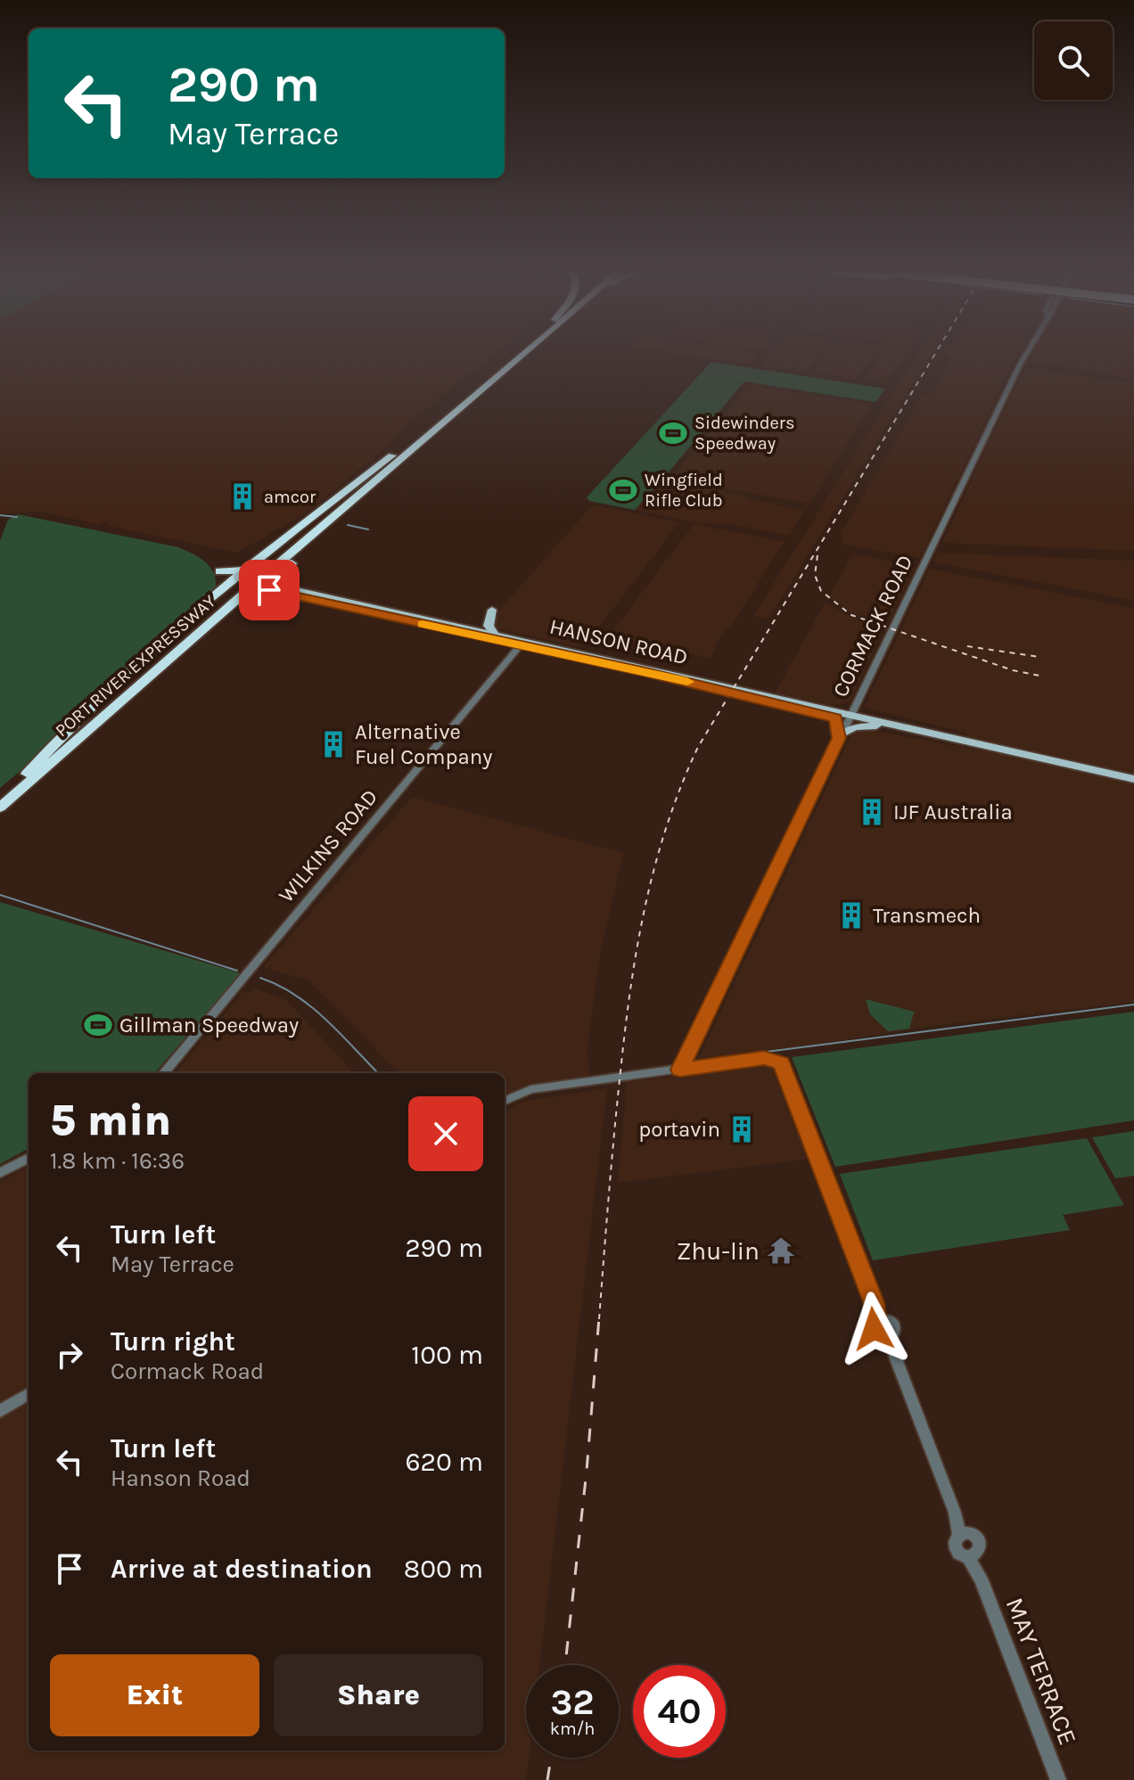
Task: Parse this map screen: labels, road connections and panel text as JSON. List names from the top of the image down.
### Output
{
  "streets": {
    "highway": ["PORT RIVER EXPRESSWAY"],
    "main road": ["HANSON ROAD"],
    "street": ["CORMACK ROAD", "WILKINS ROAD", "MAY TERRACE"]
  },
  "crossings": [
    ["CORMACK ROAD", "HANSON ROAD"],
    ["CORMACK ROAD", "MAY TERRACE"],
    ["HANSON ROAD", "WILKINS ROAD"]
  ],
  "places": {
    "sports": ["Sidewinders Speedway", "Wingfield Rifle Club", "Gillman Speedway"],
    "building": [
      "amcor",
      "Alternative Fuel Company",
      "IJF Australia",
      "Transmech",
      "portavin"
    ],
    "temple": ["Zhu-lin"]
  },
  "page": {
    "turn": ["290 m", "May Terrace"],
    "heading": ["5 min", "1.8 km · 16:36"],
    "list": [
      {
        "name": "Turn left",
        "note": "May Terrace",
        "value": "290 m"
      },
      {
        "name": "Turn right",
        "note": "Cormack Road",
        "value": "100 m"
      },
      {
        "name": "Turn left",
        "note": "Hanson Road",
        "value": "620 m"
      },
      {
        "name": "Arrive at destination",
        "value": "800 m"
      }
    ],
    "buttons": ["Exit", "Share"],
    "speed": "32 km/h",
    "limit": "40"
  }
}
